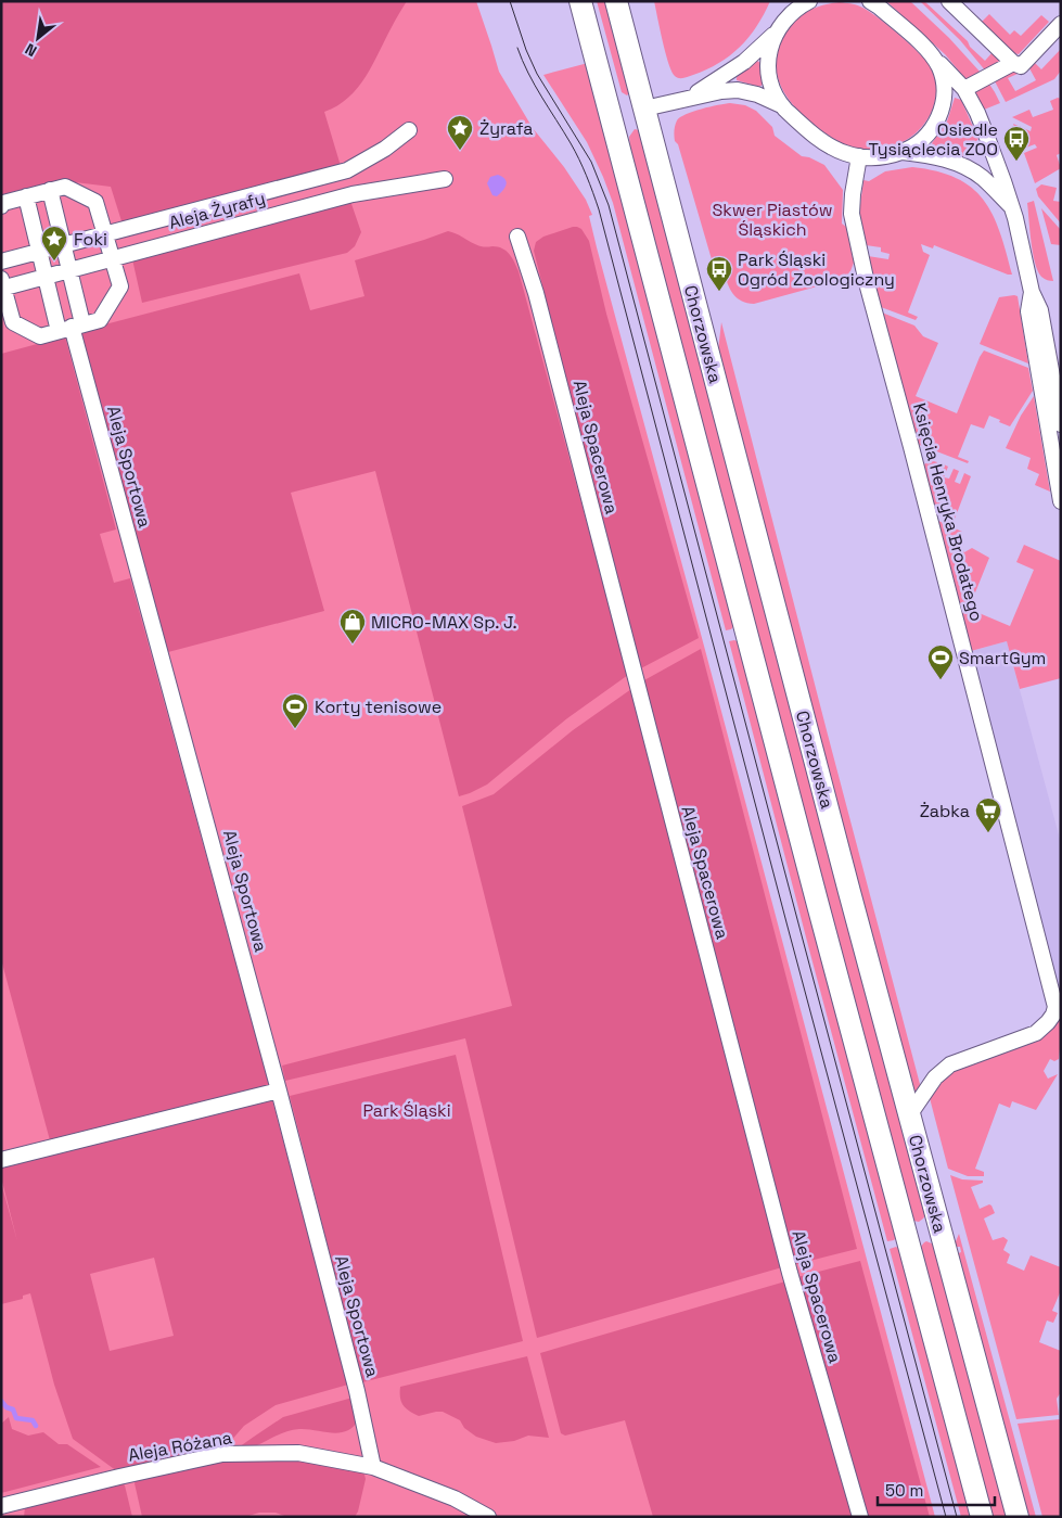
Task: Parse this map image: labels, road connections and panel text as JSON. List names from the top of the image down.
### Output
{
  "streets": {
    "main road": ["Chorzowska"],
    "street": [
      "Aleja Żyrafy",
      "Aleja Spacerowa",
      "Aleja Sportowa",
      "Księcia Henryka Brodatego",
      "Aleja Różana"
    ]
  },
  "crossings": [
    ["Chorzowska", "Księcia Henryka Brodatego"],
    ["Aleja Sportowa", "Aleja Różana"]
  ],
  "parks": ["Skwer Piastów Śląskich", "Park Śląski"],
  "places": {
    "place": ["Żyrafa", "Foki"],
    "bus stop": ["Osiedle Tysiąclecia ZOO", "Park Śląski Ogród Zoologiczny"],
    "shop": ["MICRO-MAX Sp. J."],
    "sports": ["SmartGym", "Korty tenisowe"],
    "supermarket": ["Żabka"]
  },
  "scale_bar": "50 m",
  "north": "bottom left"
}
